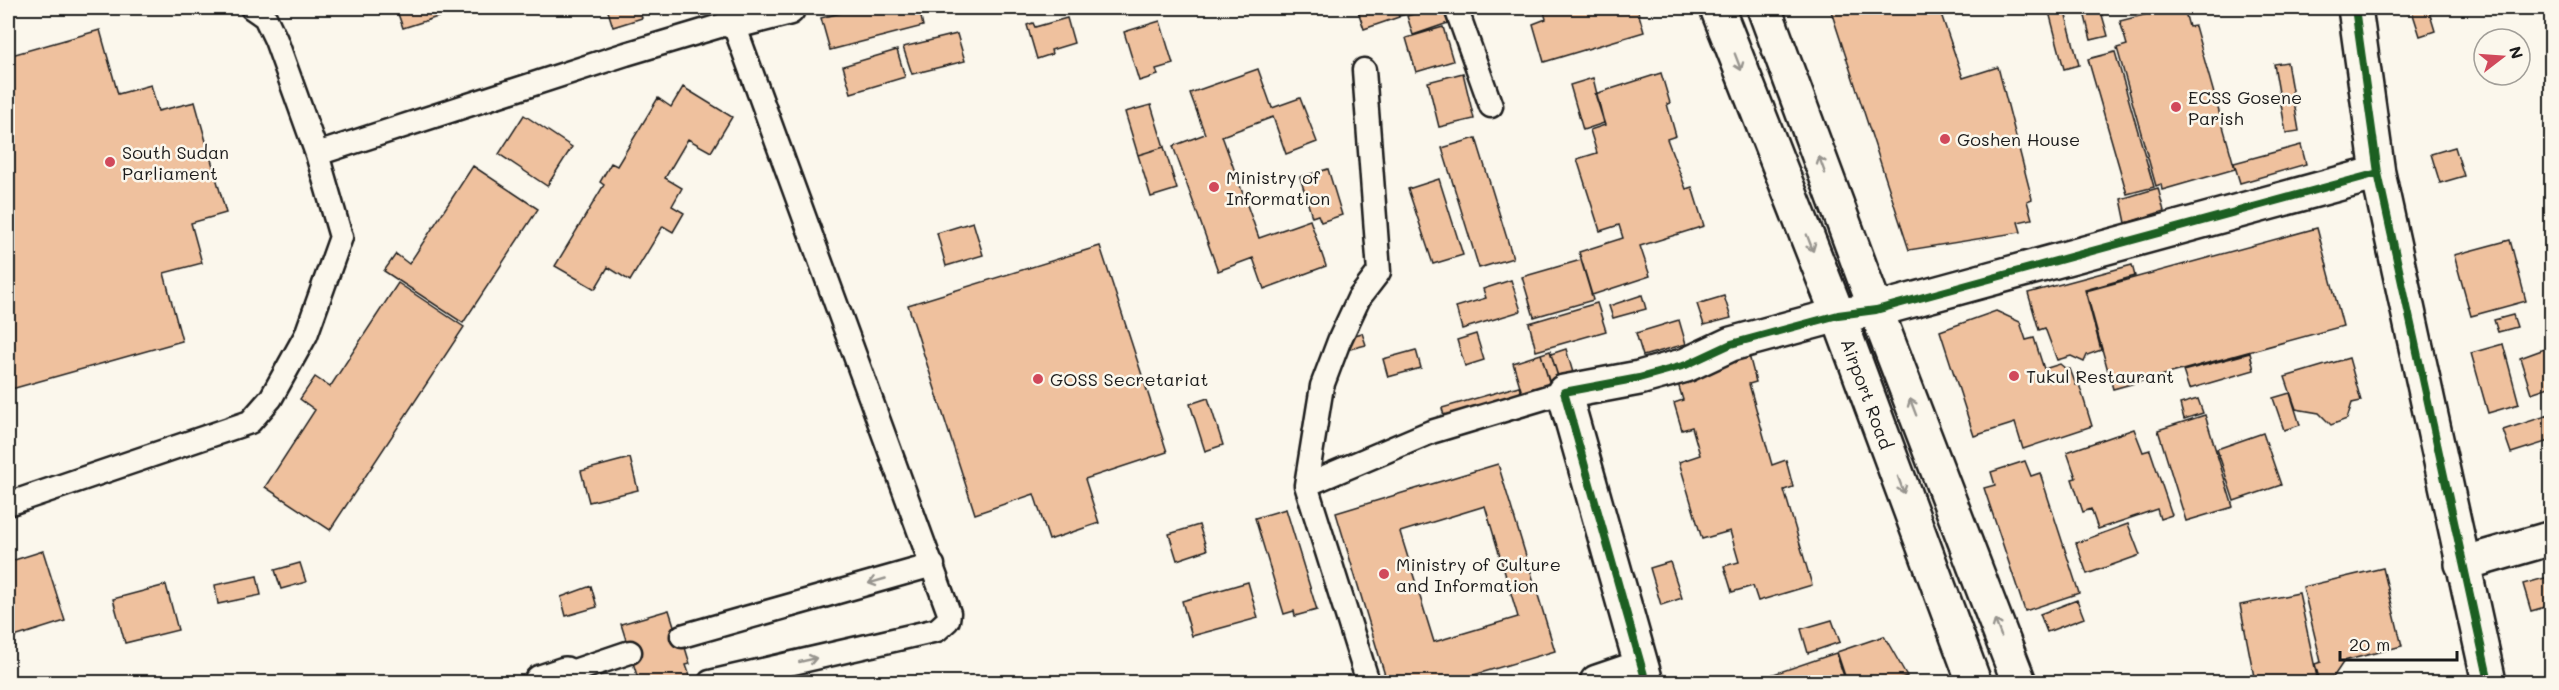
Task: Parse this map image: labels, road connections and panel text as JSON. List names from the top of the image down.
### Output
{
  "streets": {
    "street": ["Airport Road"]
  },
  "places": [
    "ECSS Gosene Parish",
    "Goshen House",
    "South Sudan Parliament",
    "Ministry of Information",
    "Tukul Restaurant",
    "GOSS Secretariat",
    "Ministry of Culture and Information"
  ],
  "scale_bar": "20 m",
  "north": "right"
}
